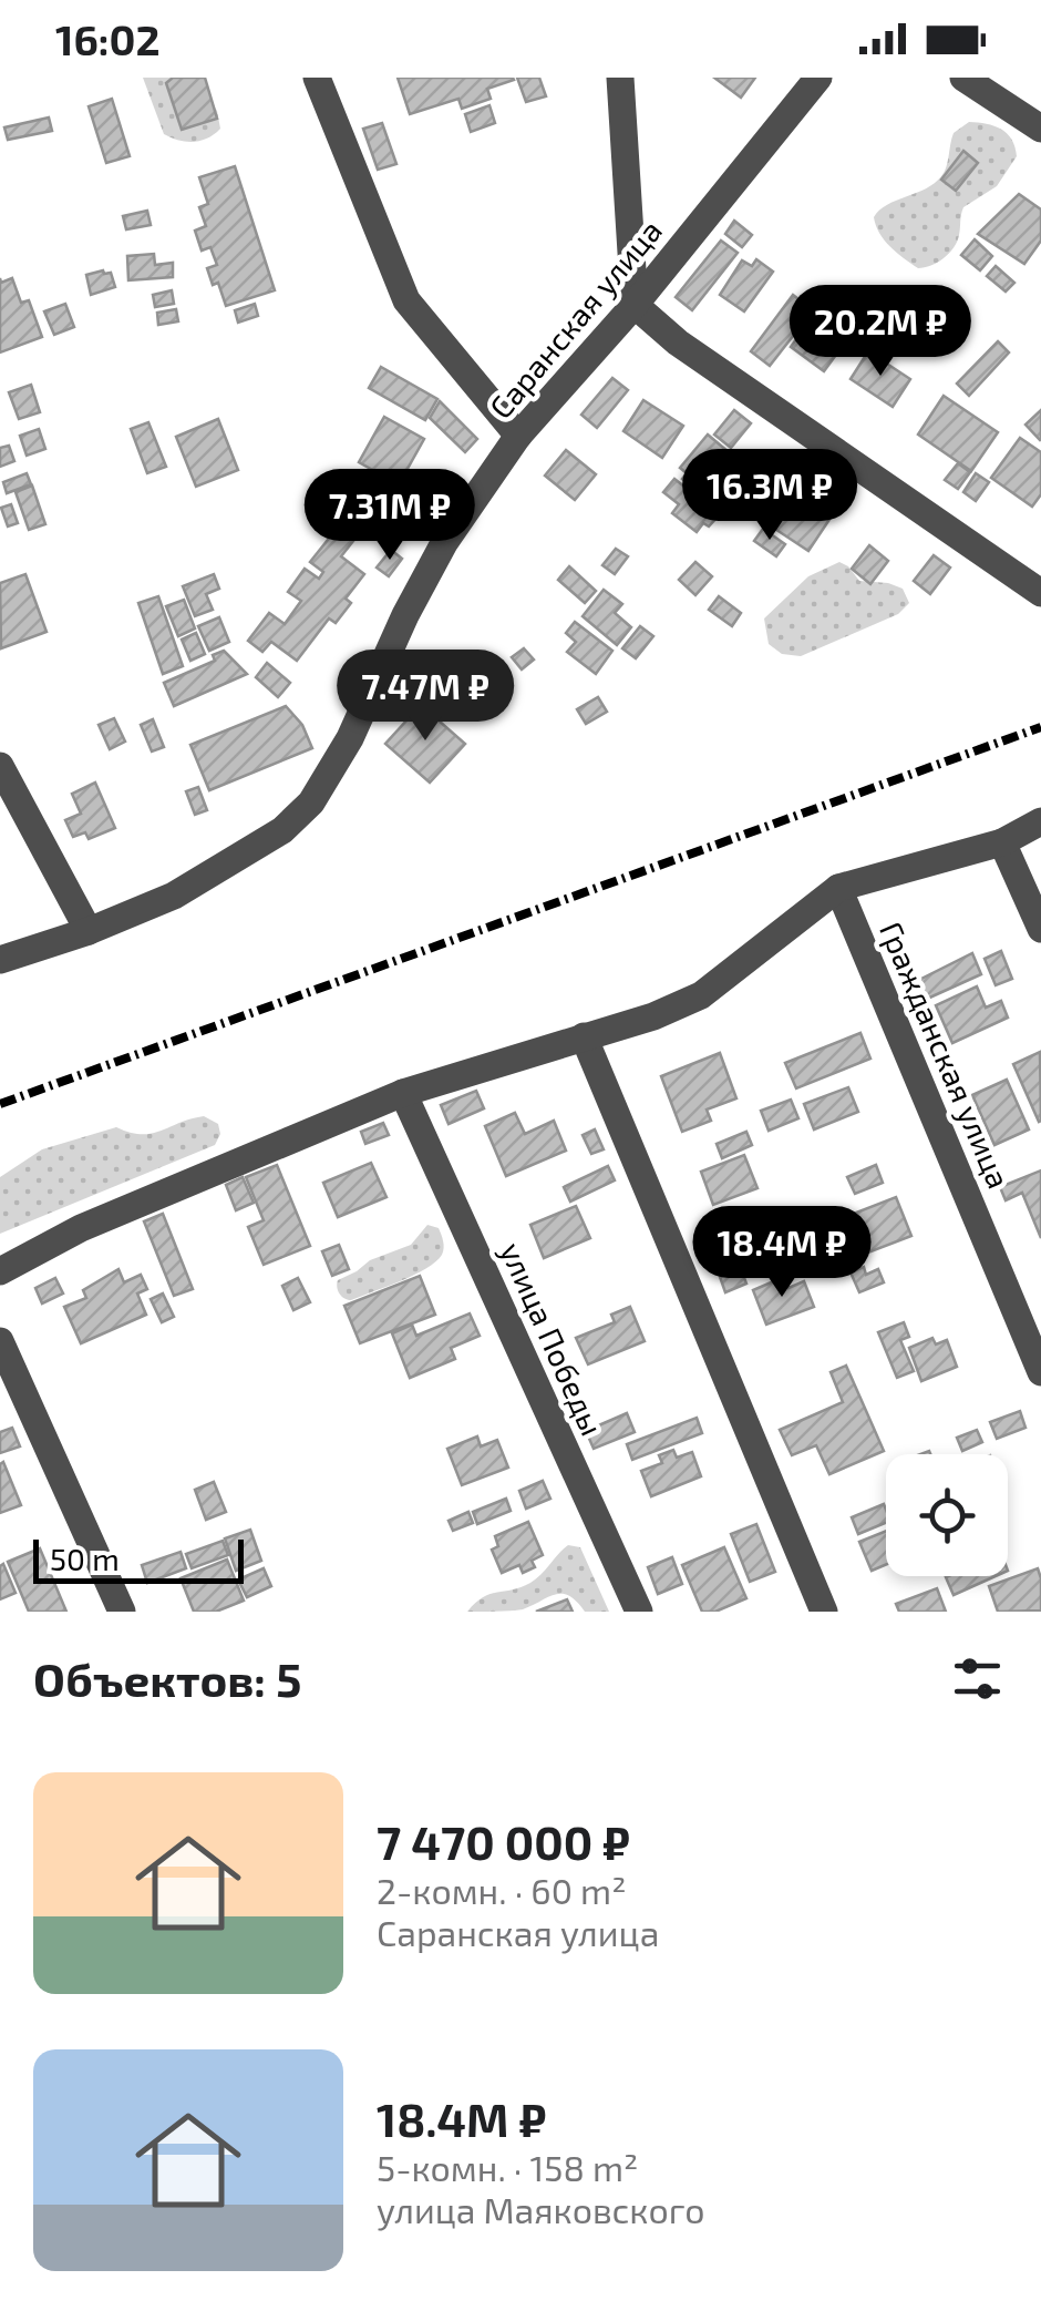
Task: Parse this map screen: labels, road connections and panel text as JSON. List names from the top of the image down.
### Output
{
  "streets": {
    "street": ["Саранская улица", "Гражданская улица", "улица Победы"]
  },
  "scale_bar": "50 m",
  "page": {
    "status": "16:02",
    "price": [
      "20.2M ₽",
      "16.3M ₽",
      "7.31M ₽",
      "7.47M ₽",
      "18.4M ₽"
    ],
    "scale": "50 m",
    "heading": "Объектов: 5",
    "list": [
      {
        "name": "7 470 000 ₽",
        "note": "2-комн. · 60 m² · Саранская улица"
      },
      {
        "name": "18.4M ₽",
        "note": "5-комн. · 158 m² · улица Маяковского"
      }
    ]
  }
}
